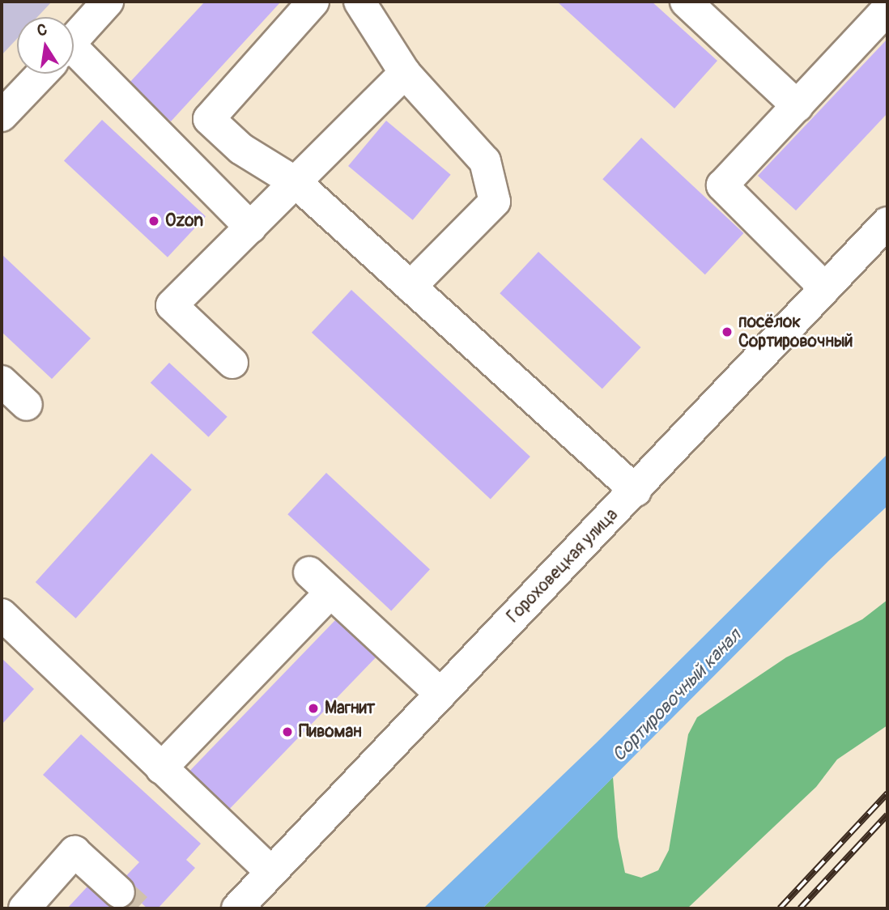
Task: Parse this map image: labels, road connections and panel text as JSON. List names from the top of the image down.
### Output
{
  "streets": {
    "street": ["Гороховецкая улица"]
  },
  "water": ["Сортировочный канал"],
  "places": [
    "Ozon",
    "посёлок Сортировочный",
    "Магнит",
    "Пивоман"
  ],
  "north": "top"
}
